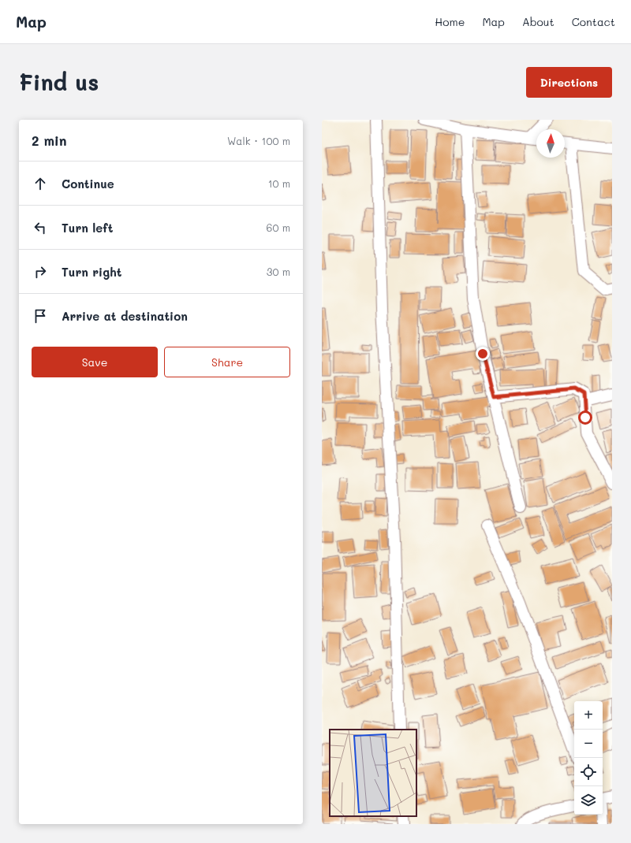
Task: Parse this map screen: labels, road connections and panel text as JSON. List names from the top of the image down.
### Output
{
  "north": "top",
  "page": {
    "header": "Map",
    "nav": [
      "Home",
      "Map",
      "About",
      "Contact"
    ],
    "buttons": [
      "Directions",
      ["Save", "Share"]
    ],
    "title": "Find us",
    "heading": ["2 min", "Walk · 100 m"],
    "list": [
      ["Continue", "10 m"],
      ["Turn left", "60 m"],
      ["Turn right", "30 m"],
      "Arrive at destination"
    ],
    "map_buttons": ["+", "−"]
  }
}
